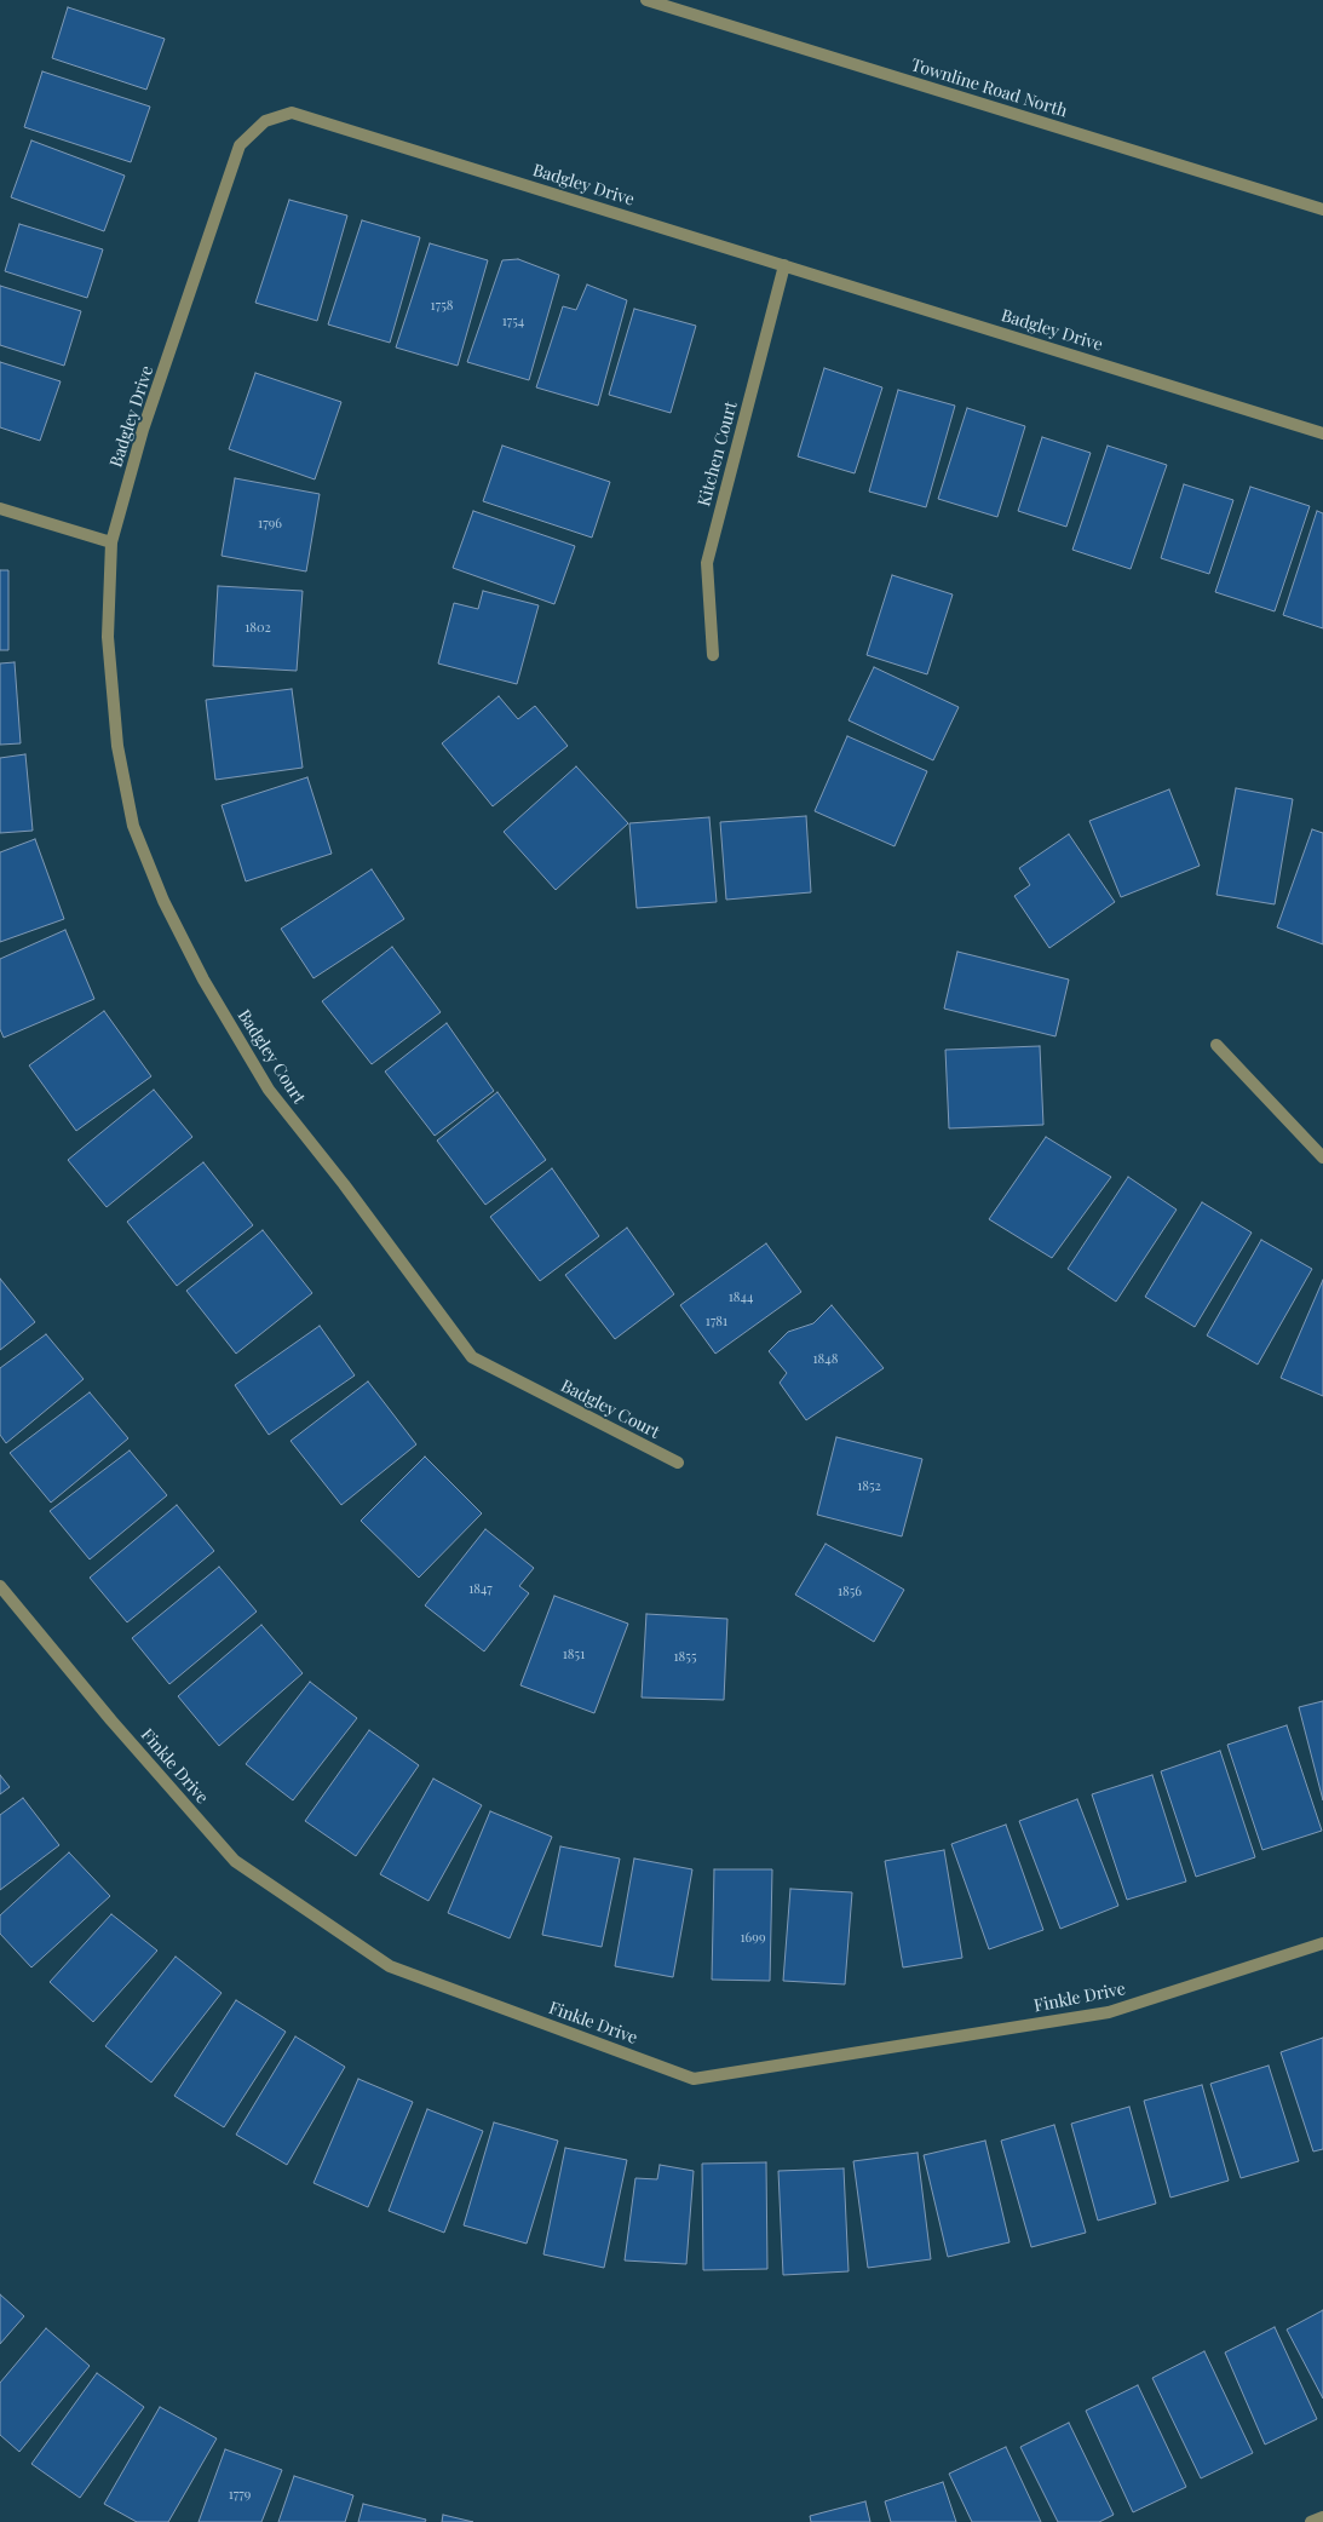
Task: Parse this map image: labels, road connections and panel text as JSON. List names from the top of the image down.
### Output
{
  "streets": {
    "street": [
      "Townline Road North",
      "Badgley Drive",
      "Kitchen Court",
      "Badgley Court",
      "Finkle Drive"
    ]
  },
  "crossings": [
    ["Badgley Drive", "Kitchen Court"],
    ["Badgley Drive", "Badgley Court"]
  ],
  "house_numbers": [
    "1758",
    "1754",
    "1796",
    "1802",
    "1844",
    "1781",
    "1848",
    "1852",
    "1847",
    "1856",
    "1851",
    "1855",
    "1699",
    "1779"
  ]
}
